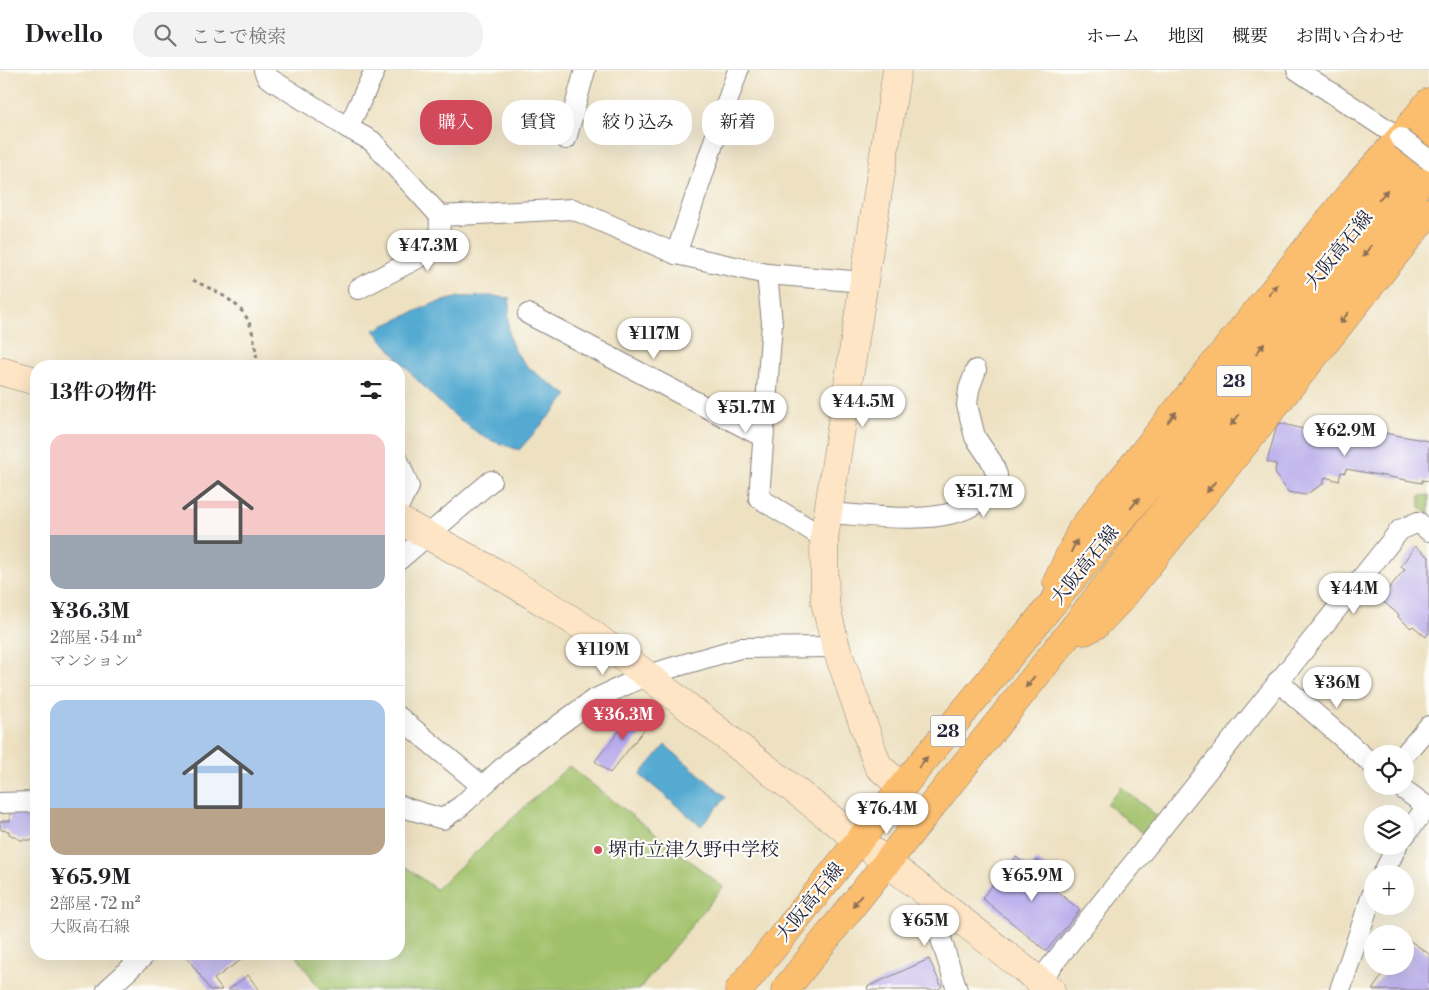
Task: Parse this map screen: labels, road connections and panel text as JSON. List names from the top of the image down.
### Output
{
  "streets": {
    "main road": ["大阪高石線", "28"]
  },
  "places": ["堺市立津久野中学校"],
  "page": {
    "header": "Dwello",
    "search": "ここで検索",
    "nav": [
      "ホーム",
      "地図",
      "概要",
      "お問い合わせ"
    ],
    "chip": [
      "購入",
      "賃貸",
      "絞り込み",
      "新着"
    ],
    "price": [
      "¥47.3M",
      "¥117M",
      "¥44.5M",
      "¥51.7M",
      "¥62.9M",
      "¥51.7M",
      "¥44M",
      "¥119M",
      "¥36M",
      "¥36.3M",
      "¥76.4M",
      "¥65.9M",
      "¥65M"
    ],
    "heading": "13件の物件",
    "list": [
      {
        "name": "¥36.3M",
        "note": "2部屋 · 54 m² · マンション"
      },
      {
        "name": "¥65.9M",
        "note": "2部屋 · 72 m² · 大阪高石線"
      }
    ],
    "map_buttons": ["+", "−"]
  }
}
